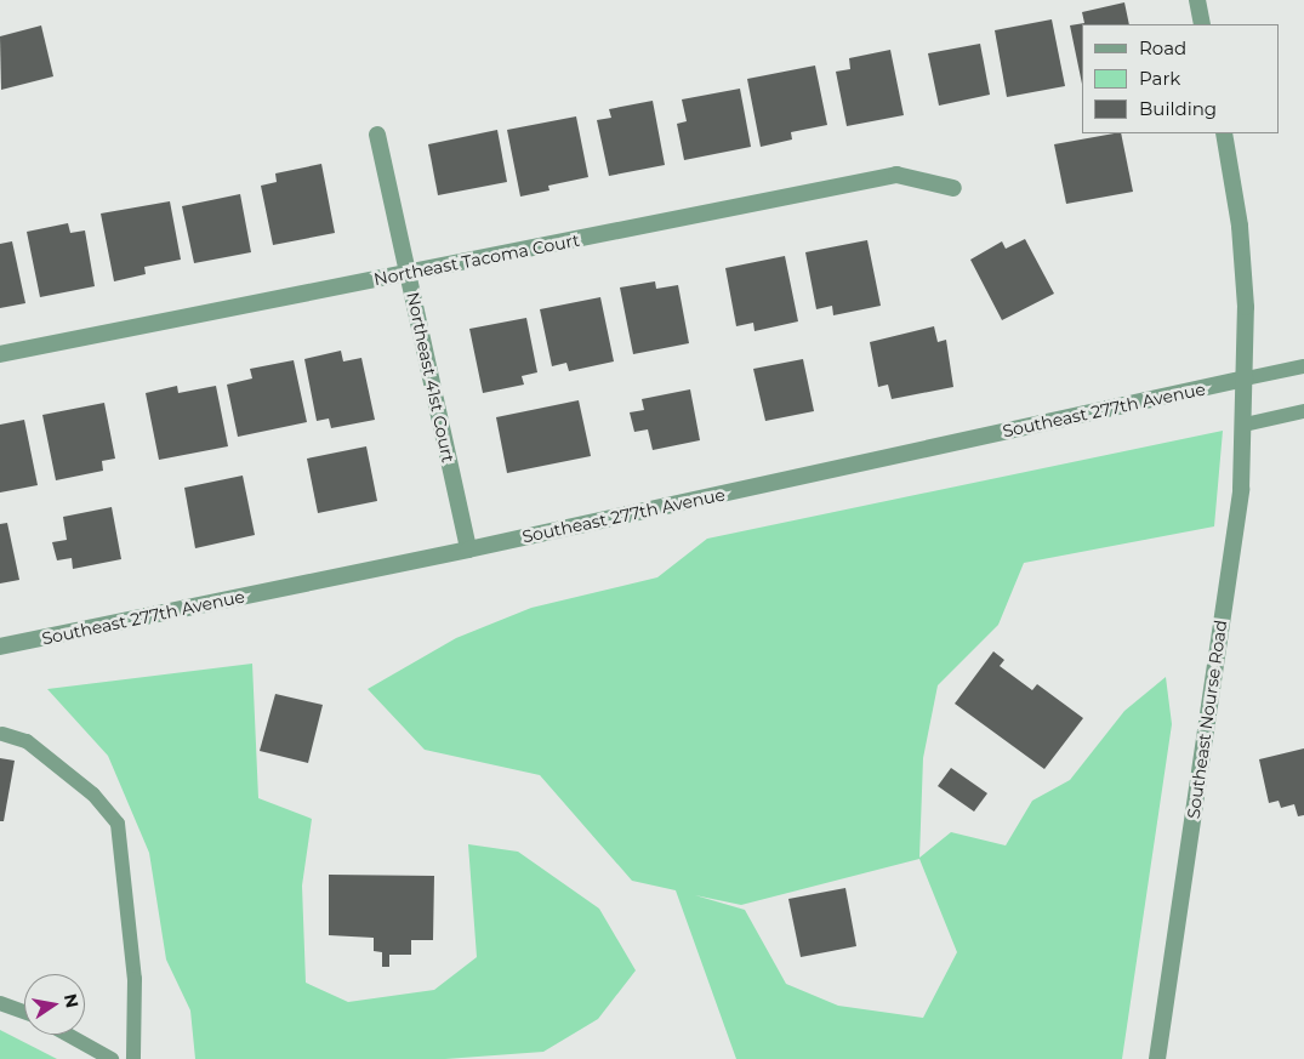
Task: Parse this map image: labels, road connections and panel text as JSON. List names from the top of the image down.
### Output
{
  "streets": {
    "street": [
      "Northeast Tacoma Court",
      "Northeast 41st Court",
      "Southeast 277th Avenue",
      "Southeast Nourse Road"
    ]
  },
  "crossings": [
    ["Northeast Tacoma Court", "Northeast 41st Court"],
    ["Northeast 41st Court", "Southeast 277th Avenue"],
    ["Southeast 277th Avenue", "Southeast Nourse Road"]
  ],
  "legend": ["Road", "Park", "Building"],
  "north": "right"
}
